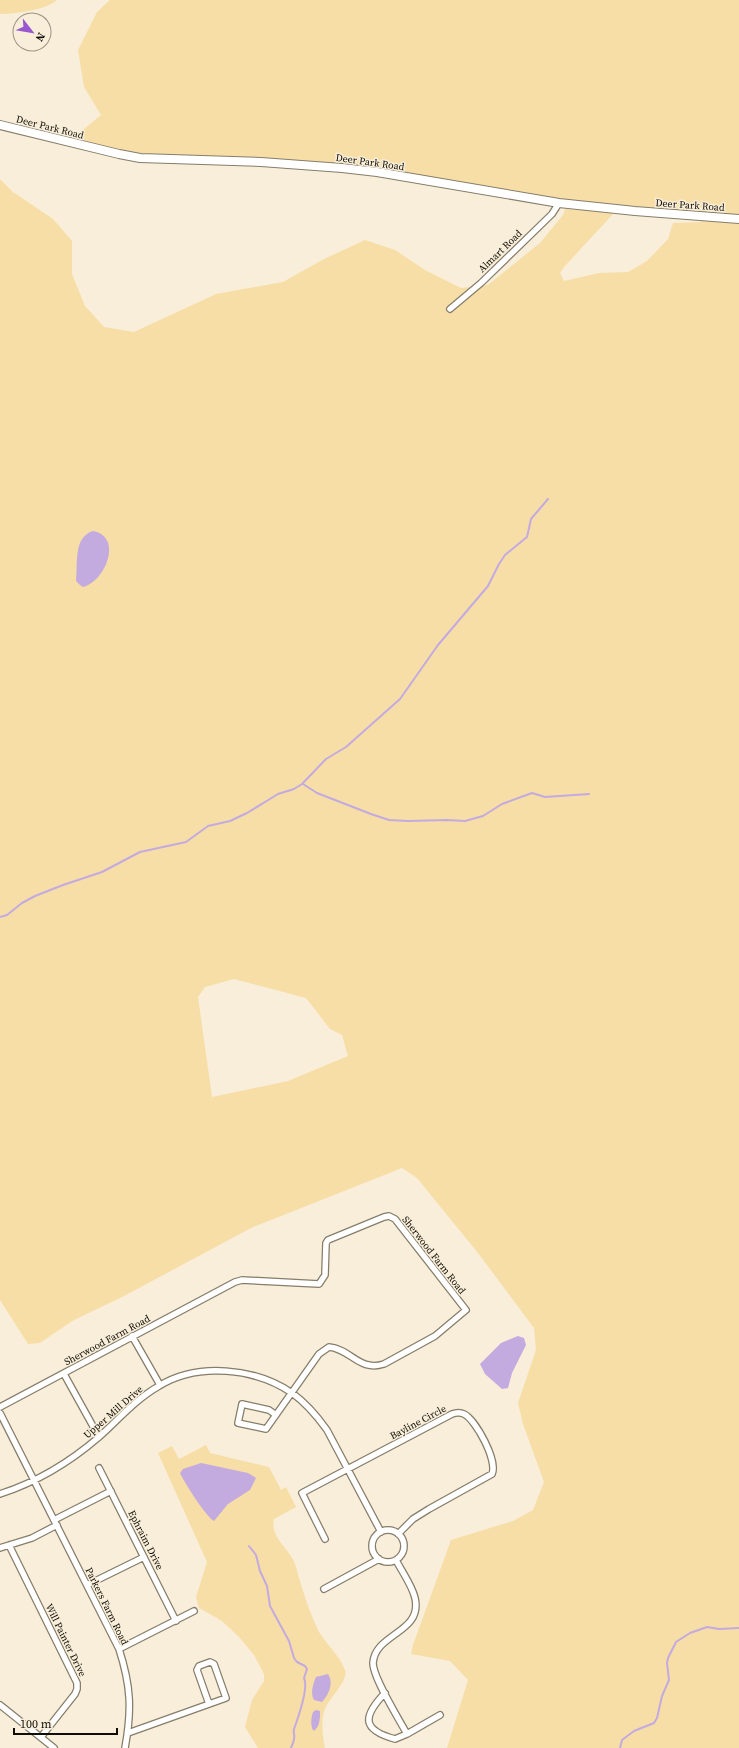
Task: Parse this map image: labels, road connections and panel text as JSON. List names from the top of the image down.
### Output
{
  "streets": {
    "street": [
      "Deer Park Road",
      "Almart Road",
      "Sherwood Farm Road",
      "Upper Mill Drive",
      "Bayline Circle",
      "Ephraim Drive",
      "Parkers Farm Road",
      "Will Painter Drive"
    ]
  },
  "crossings": [
    ["Deer Park Road", "Almart Road"],
    ["Sherwood Farm Road", "Upper Mill Drive"],
    ["Upper Mill Drive", "Bayline Circle"],
    ["Upper Mill Drive", "Parkers Farm Road"]
  ],
  "scale_bar": "100 m",
  "north": "bottom right"
}
